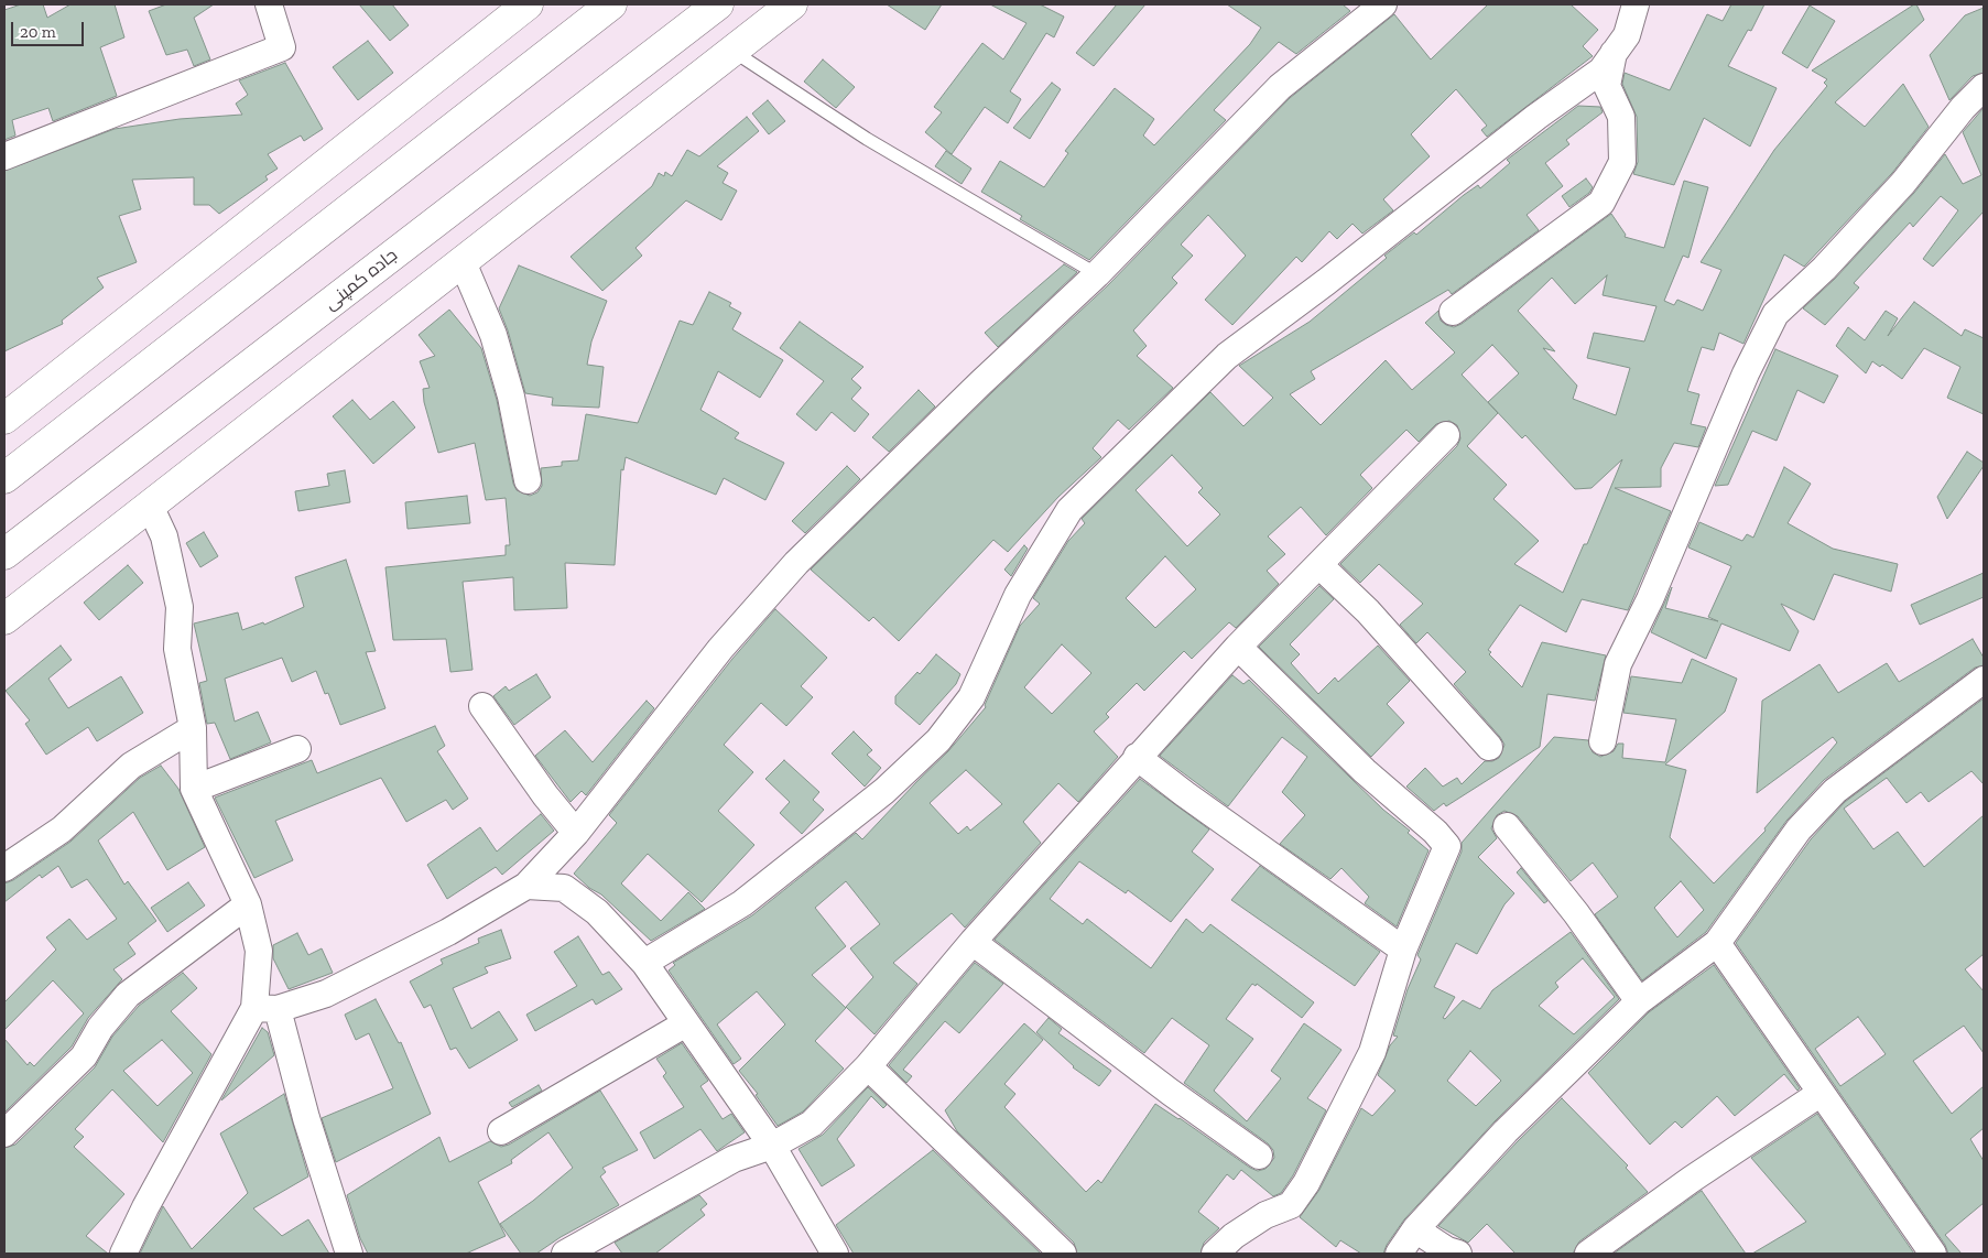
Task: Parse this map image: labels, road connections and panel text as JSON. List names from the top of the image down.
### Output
{
  "streets": {
    "main road": ["جاده کمپنی"]
  },
  "scale_bar": "20 m"
}
